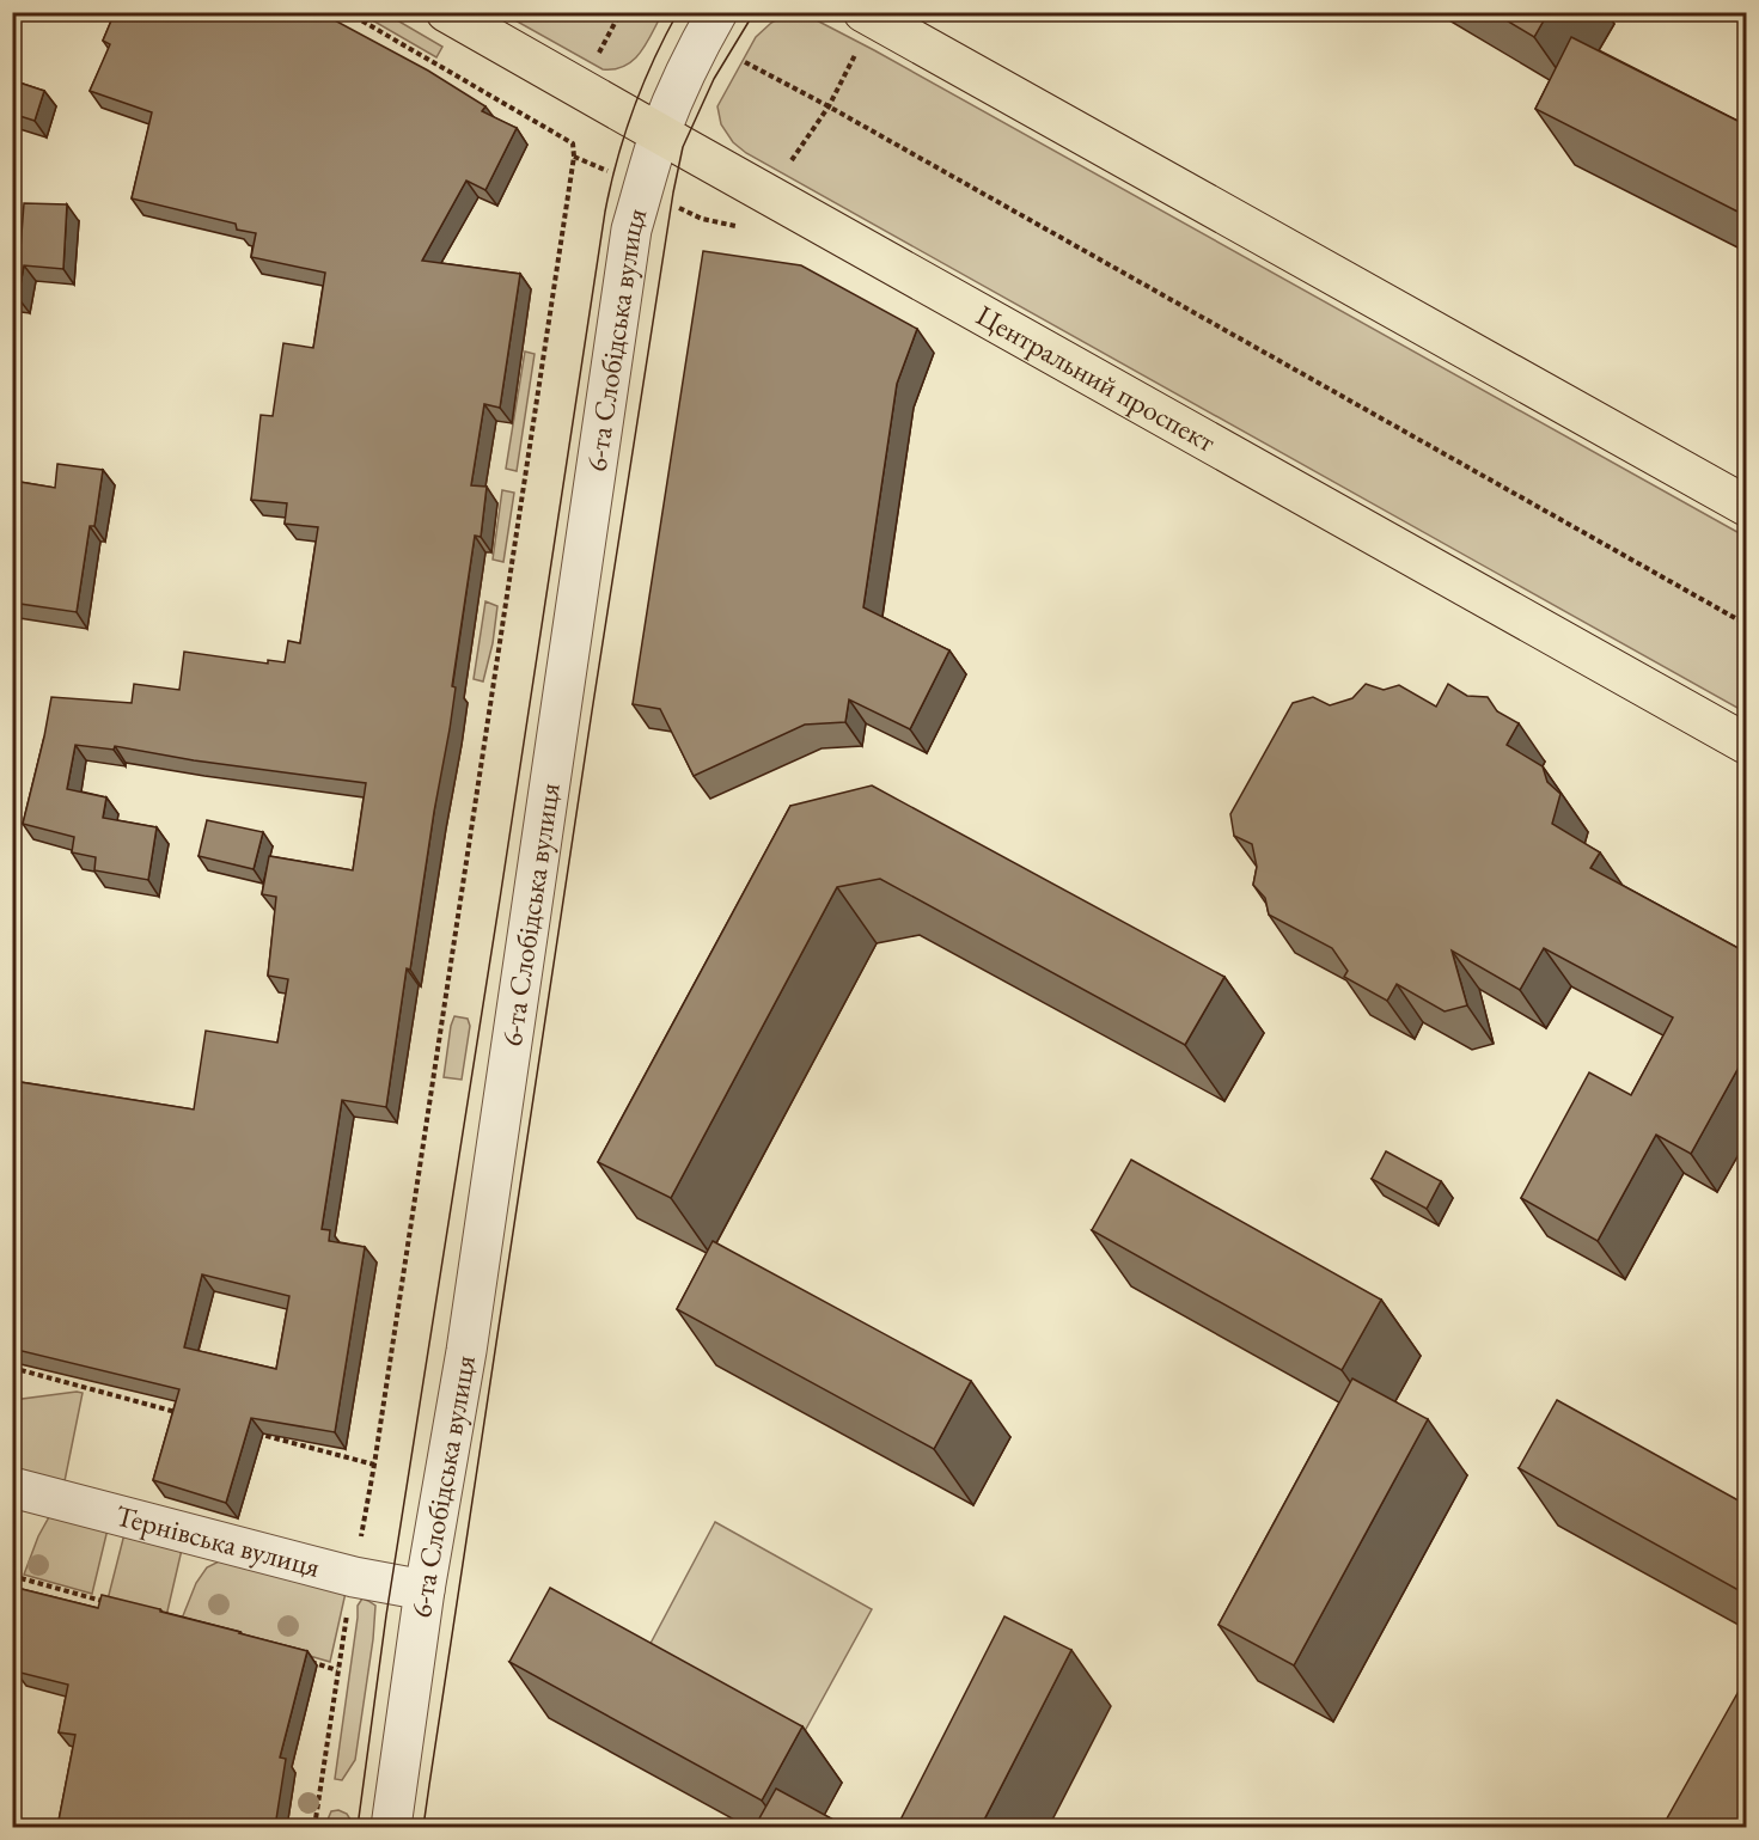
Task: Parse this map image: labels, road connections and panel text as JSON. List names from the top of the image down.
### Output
{
  "streets": {
    "main road": ["Центральний проспект"],
    "street": ["6-та Слобідська вулиця", "Тернівська вулиця"]
  },
  "crossings": [
    ["6-та Слобідська вулиця", "Центральний проспект"],
    ["6-та Слобідська вулиця", "Тернівська вулиця"]
  ]
}
